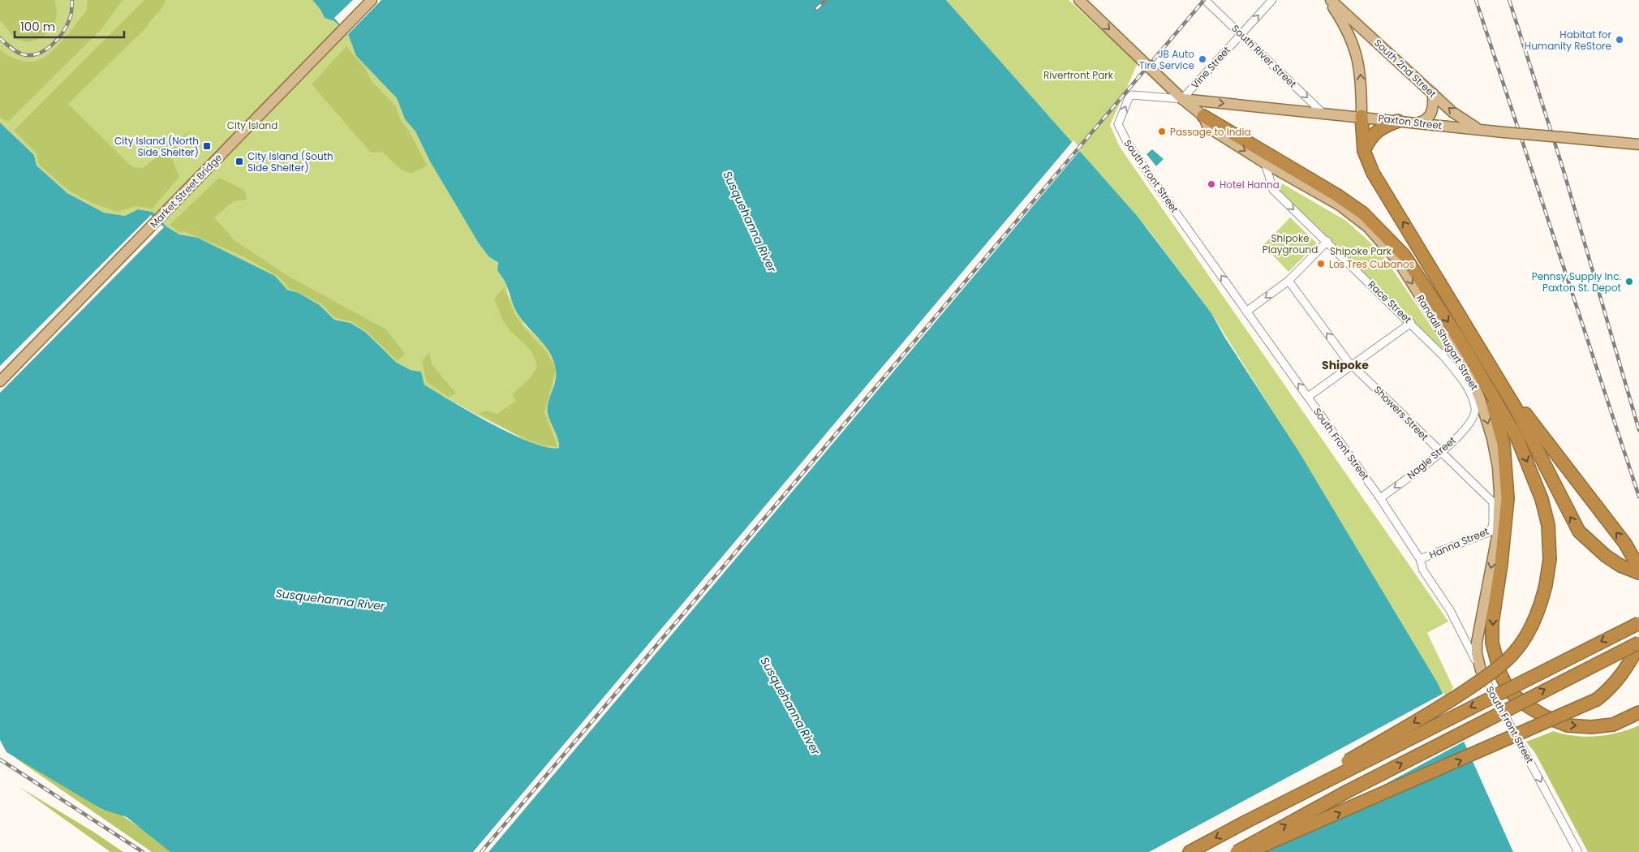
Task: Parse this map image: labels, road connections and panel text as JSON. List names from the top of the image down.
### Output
{
  "streets": {
    "main road": [
      "South 2nd Street",
      "Paxton Street",
      "Market Street Bridge",
      "Randall Shugart Street"
    ],
    "street": [
      "South River Street",
      "Vine Street",
      "South Front Street",
      "Race Street",
      "Showers Street",
      "Nagle Street",
      "Hanna Street"
    ]
  },
  "crossings": [
    ["South River Street", "Vine Street"],
    ["South River Street", "Paxton Street"],
    ["Vine Street", "Paxton Street"],
    ["Vine Street", "South Front Street"],
    ["South 2nd Street", "Paxton Street"],
    ["Paxton Street", "South Front Street"],
    ["South Front Street", "Randall Shugart Street"],
    ["South Front Street", "Nagle Street"],
    ["South Front Street", "Hanna Street"],
    ["Race Street", "Randall Shugart Street"],
    ["Race Street", "Nagle Street"],
    ["Showers Street", "Nagle Street"],
    ["Showers Street", "Hanna Street"]
  ],
  "one_way": ["South River Street", "Randall Shugart Street", "Nagle Street"],
  "districts": ["Shipoke"],
  "water": ["Susquehanna River"],
  "parks": [
    "Riverfront Park",
    "City Island",
    "Shipoke Playground",
    "Shipoke Park"
  ],
  "places": {
    "other": [
      "Habitat for Humanity ReStore",
      "JB Auto Tire Service",
      "Passage to India",
      "Hotel Hanna",
      "Los Tres Cubanos",
      "Pennsy Supply Inc. Paxton St. Depot"
    ],
    "transit": ["City Island (North Side Shelter)", "City Island (South Side Shelter)"]
  },
  "scale_bar": "100 m"
}
